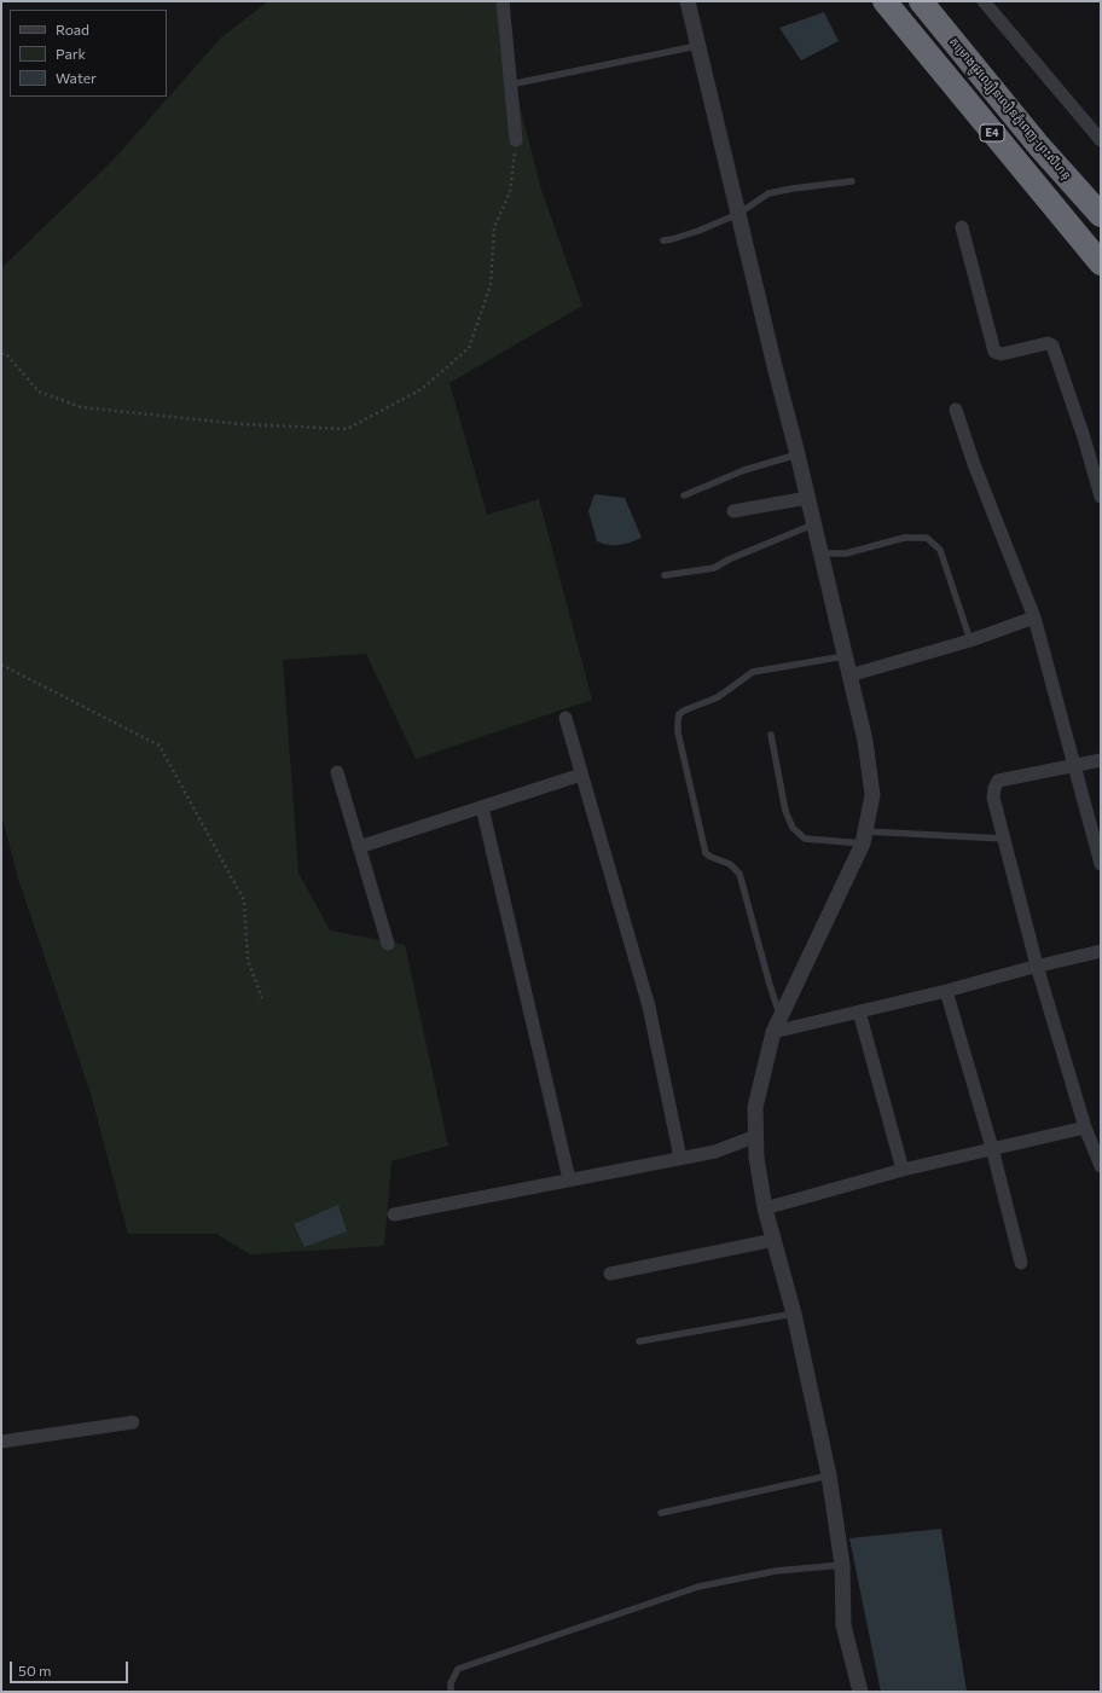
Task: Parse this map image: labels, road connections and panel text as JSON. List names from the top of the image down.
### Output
{
  "streets": {
    "highway": ["គម្រោងផ្លូវល្បឿនលឿនភ្នំពេញ-ព្រះសីហនុ", "E4"]
  },
  "legend": ["Road", "Park", "Water"],
  "scale_bar": "50 m"
}
